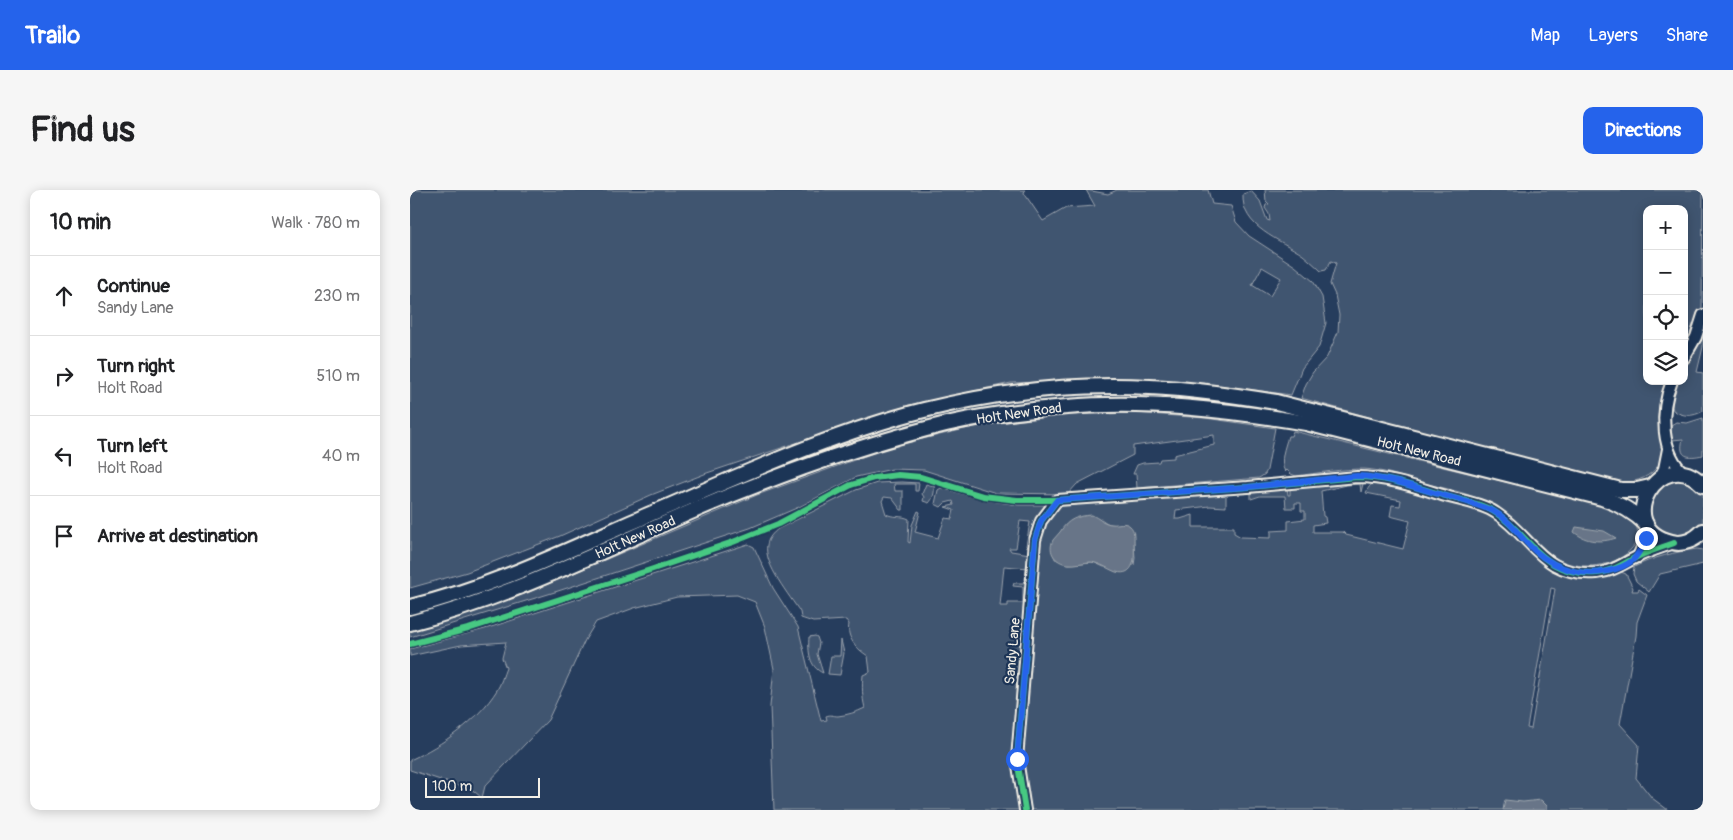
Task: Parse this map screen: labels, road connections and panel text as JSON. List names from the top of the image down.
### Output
{
  "streets": {
    "highway": ["Holt New Road"],
    "street": ["Sandy Lane"]
  },
  "scale_bar": "100 m",
  "page": {
    "header": "Trailo",
    "nav": ["Map", "Layers", "Share"],
    "buttons": "Directions",
    "title": "Find us",
    "heading": ["10 min", "Walk · 780 m"],
    "map_buttons": ["+", "−"],
    "list": [
      ["Continue", "Sandy Lane", "230 m"],
      ["Turn right", "Holt Road", "510 m"],
      ["Turn left", "Holt Road", "40 m"],
      "Arrive at destination"
    ],
    "scale": "100 m"
  }
}
